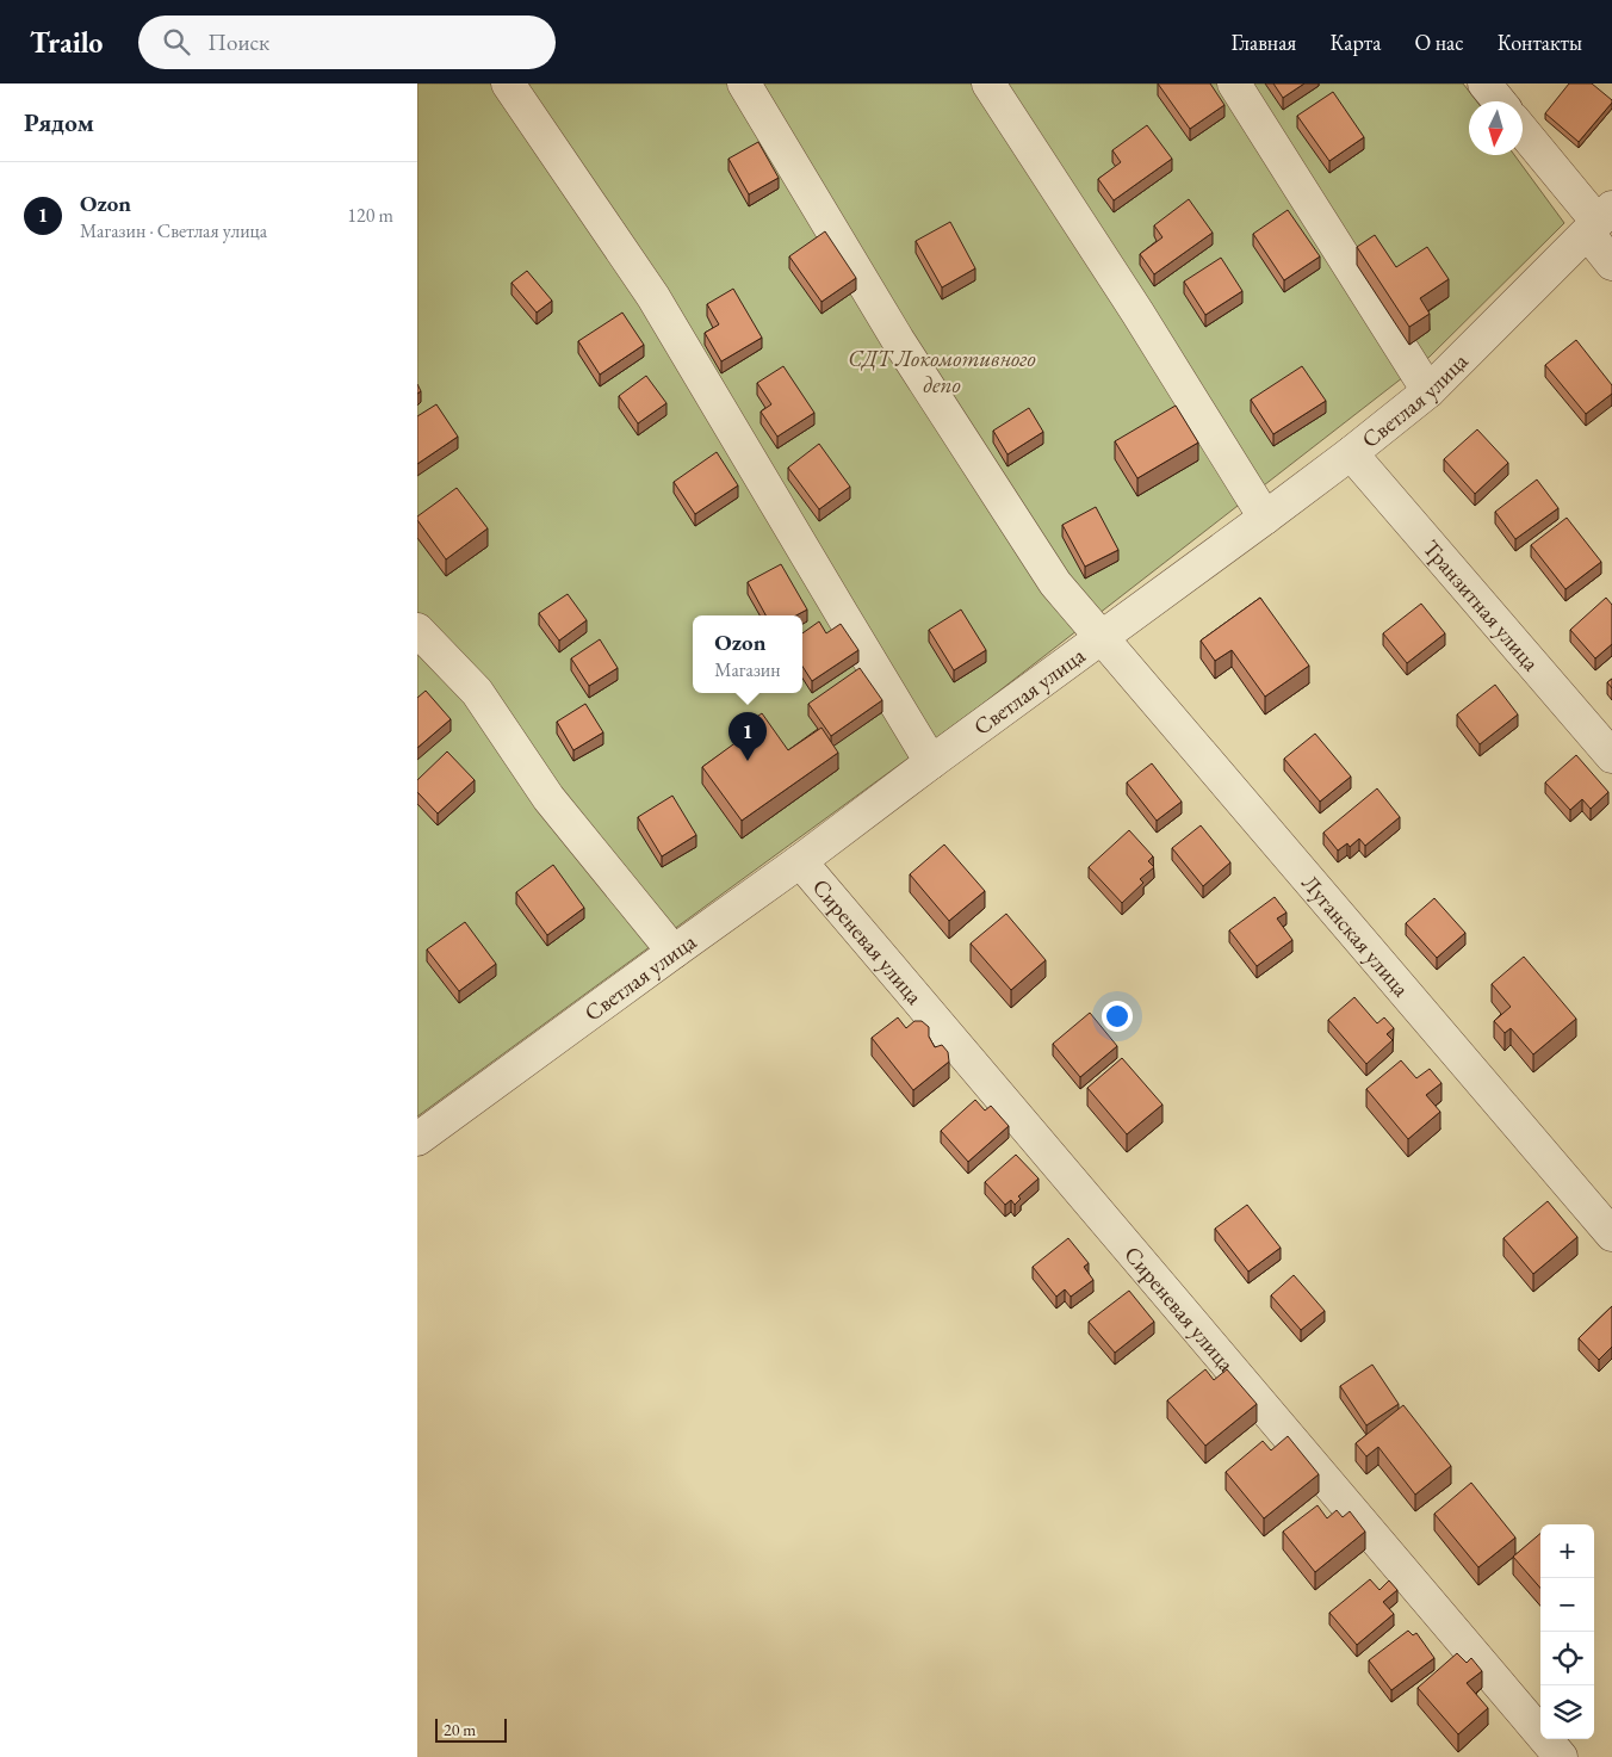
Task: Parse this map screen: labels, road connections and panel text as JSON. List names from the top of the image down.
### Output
{
  "streets": {
    "street": [
      "Светлая улица",
      "Транзитная улица",
      "Луганская улица",
      "Сиреневая улица"
    ]
  },
  "crossings": [
    ["Светлая улица", "Транзитная улица"],
    ["Светлая улица", "Луганская улица"],
    ["Светлая улица", "Сиреневая улица"]
  ],
  "parks": ["СДТ Локомотивного депо"],
  "scale_bar": "20 m",
  "north": "bottom",
  "page": {
    "header": "Trailo",
    "search": "Поиск",
    "nav": [
      "Главная",
      "Карта",
      "О нас",
      "Контакты"
    ],
    "heading": "Рядом",
    "list": [
      {
        "mark": "1",
        "name": "Ozon",
        "note": "Магазин · Светлая улица",
        "value": "120 m"
      }
    ],
    "popup": ["Ozon", "Магазин"],
    "pins": "1",
    "map_buttons": ["+", "−"],
    "scale": "20 m"
  }
}
